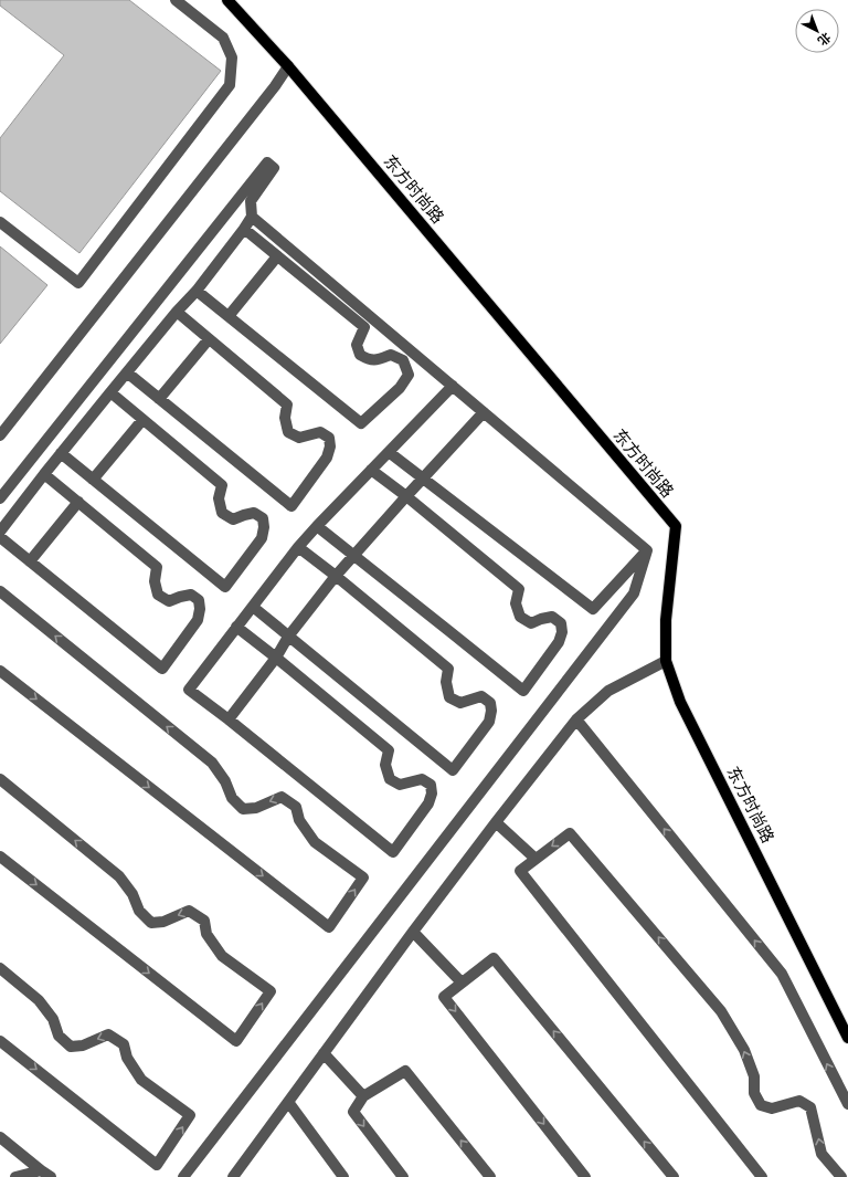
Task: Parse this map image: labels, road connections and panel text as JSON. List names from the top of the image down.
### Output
{
  "streets": {
    "main road": ["东方时尚路"]
  },
  "north": "bottom right"
}
